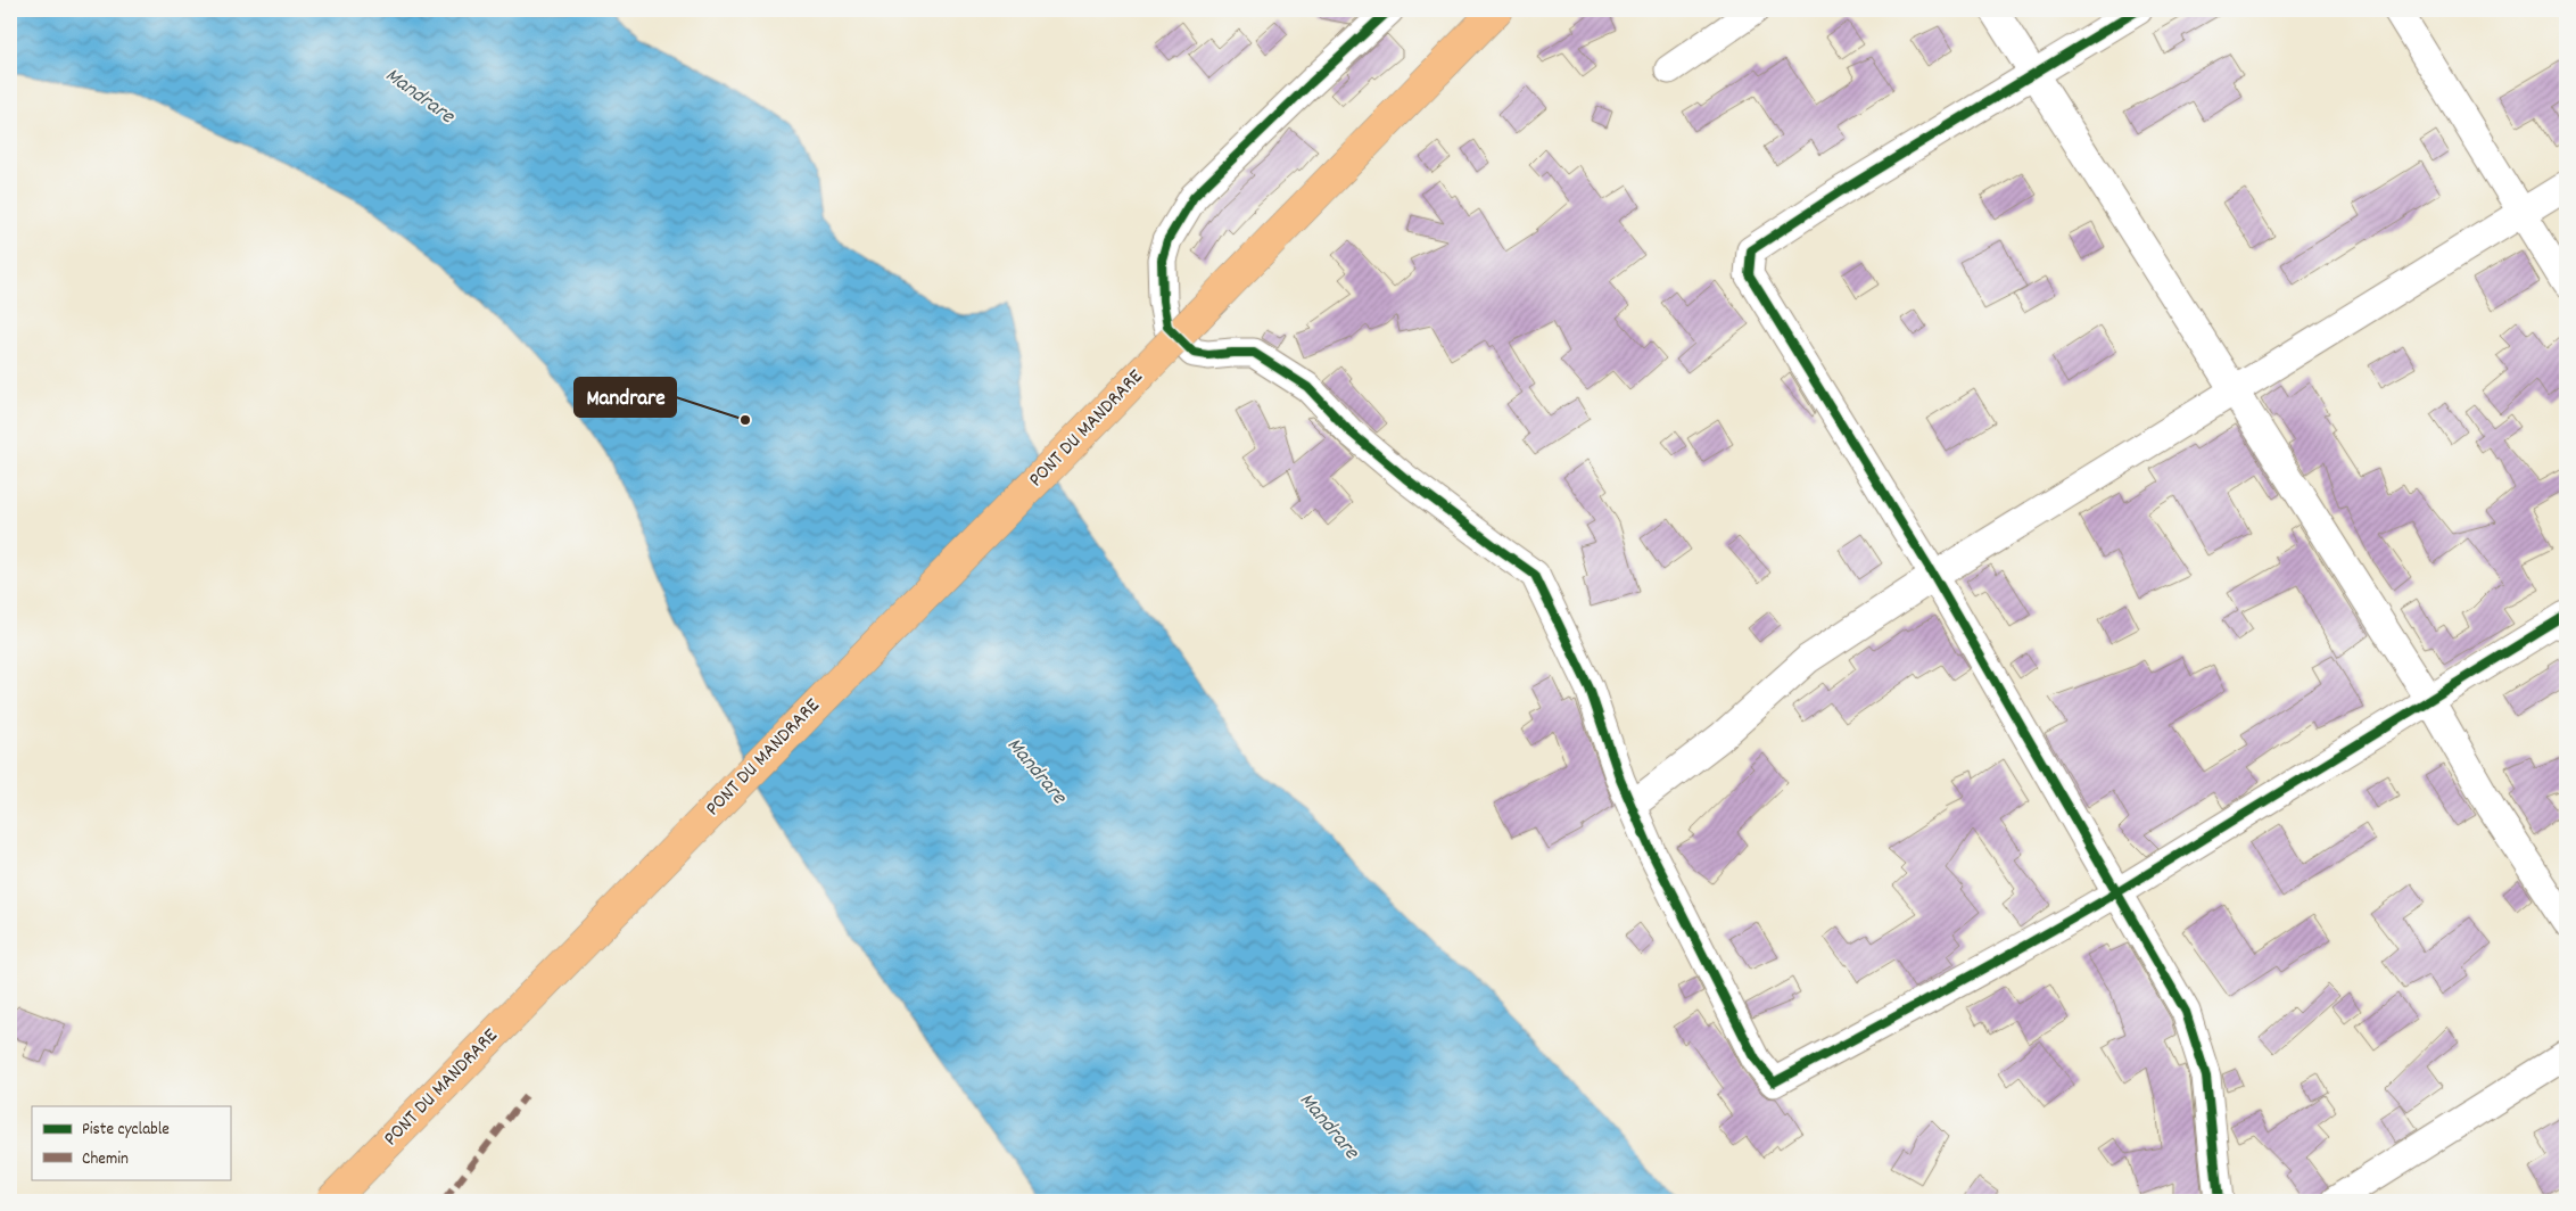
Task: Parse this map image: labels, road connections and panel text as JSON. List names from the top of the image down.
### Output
{
  "streets": {
    "main road": ["PONT DU MANDRARE"]
  },
  "water": ["Mandrare"],
  "places": ["Mandrare"],
  "legend": ["Piste cyclable", "Chemin"]
}
